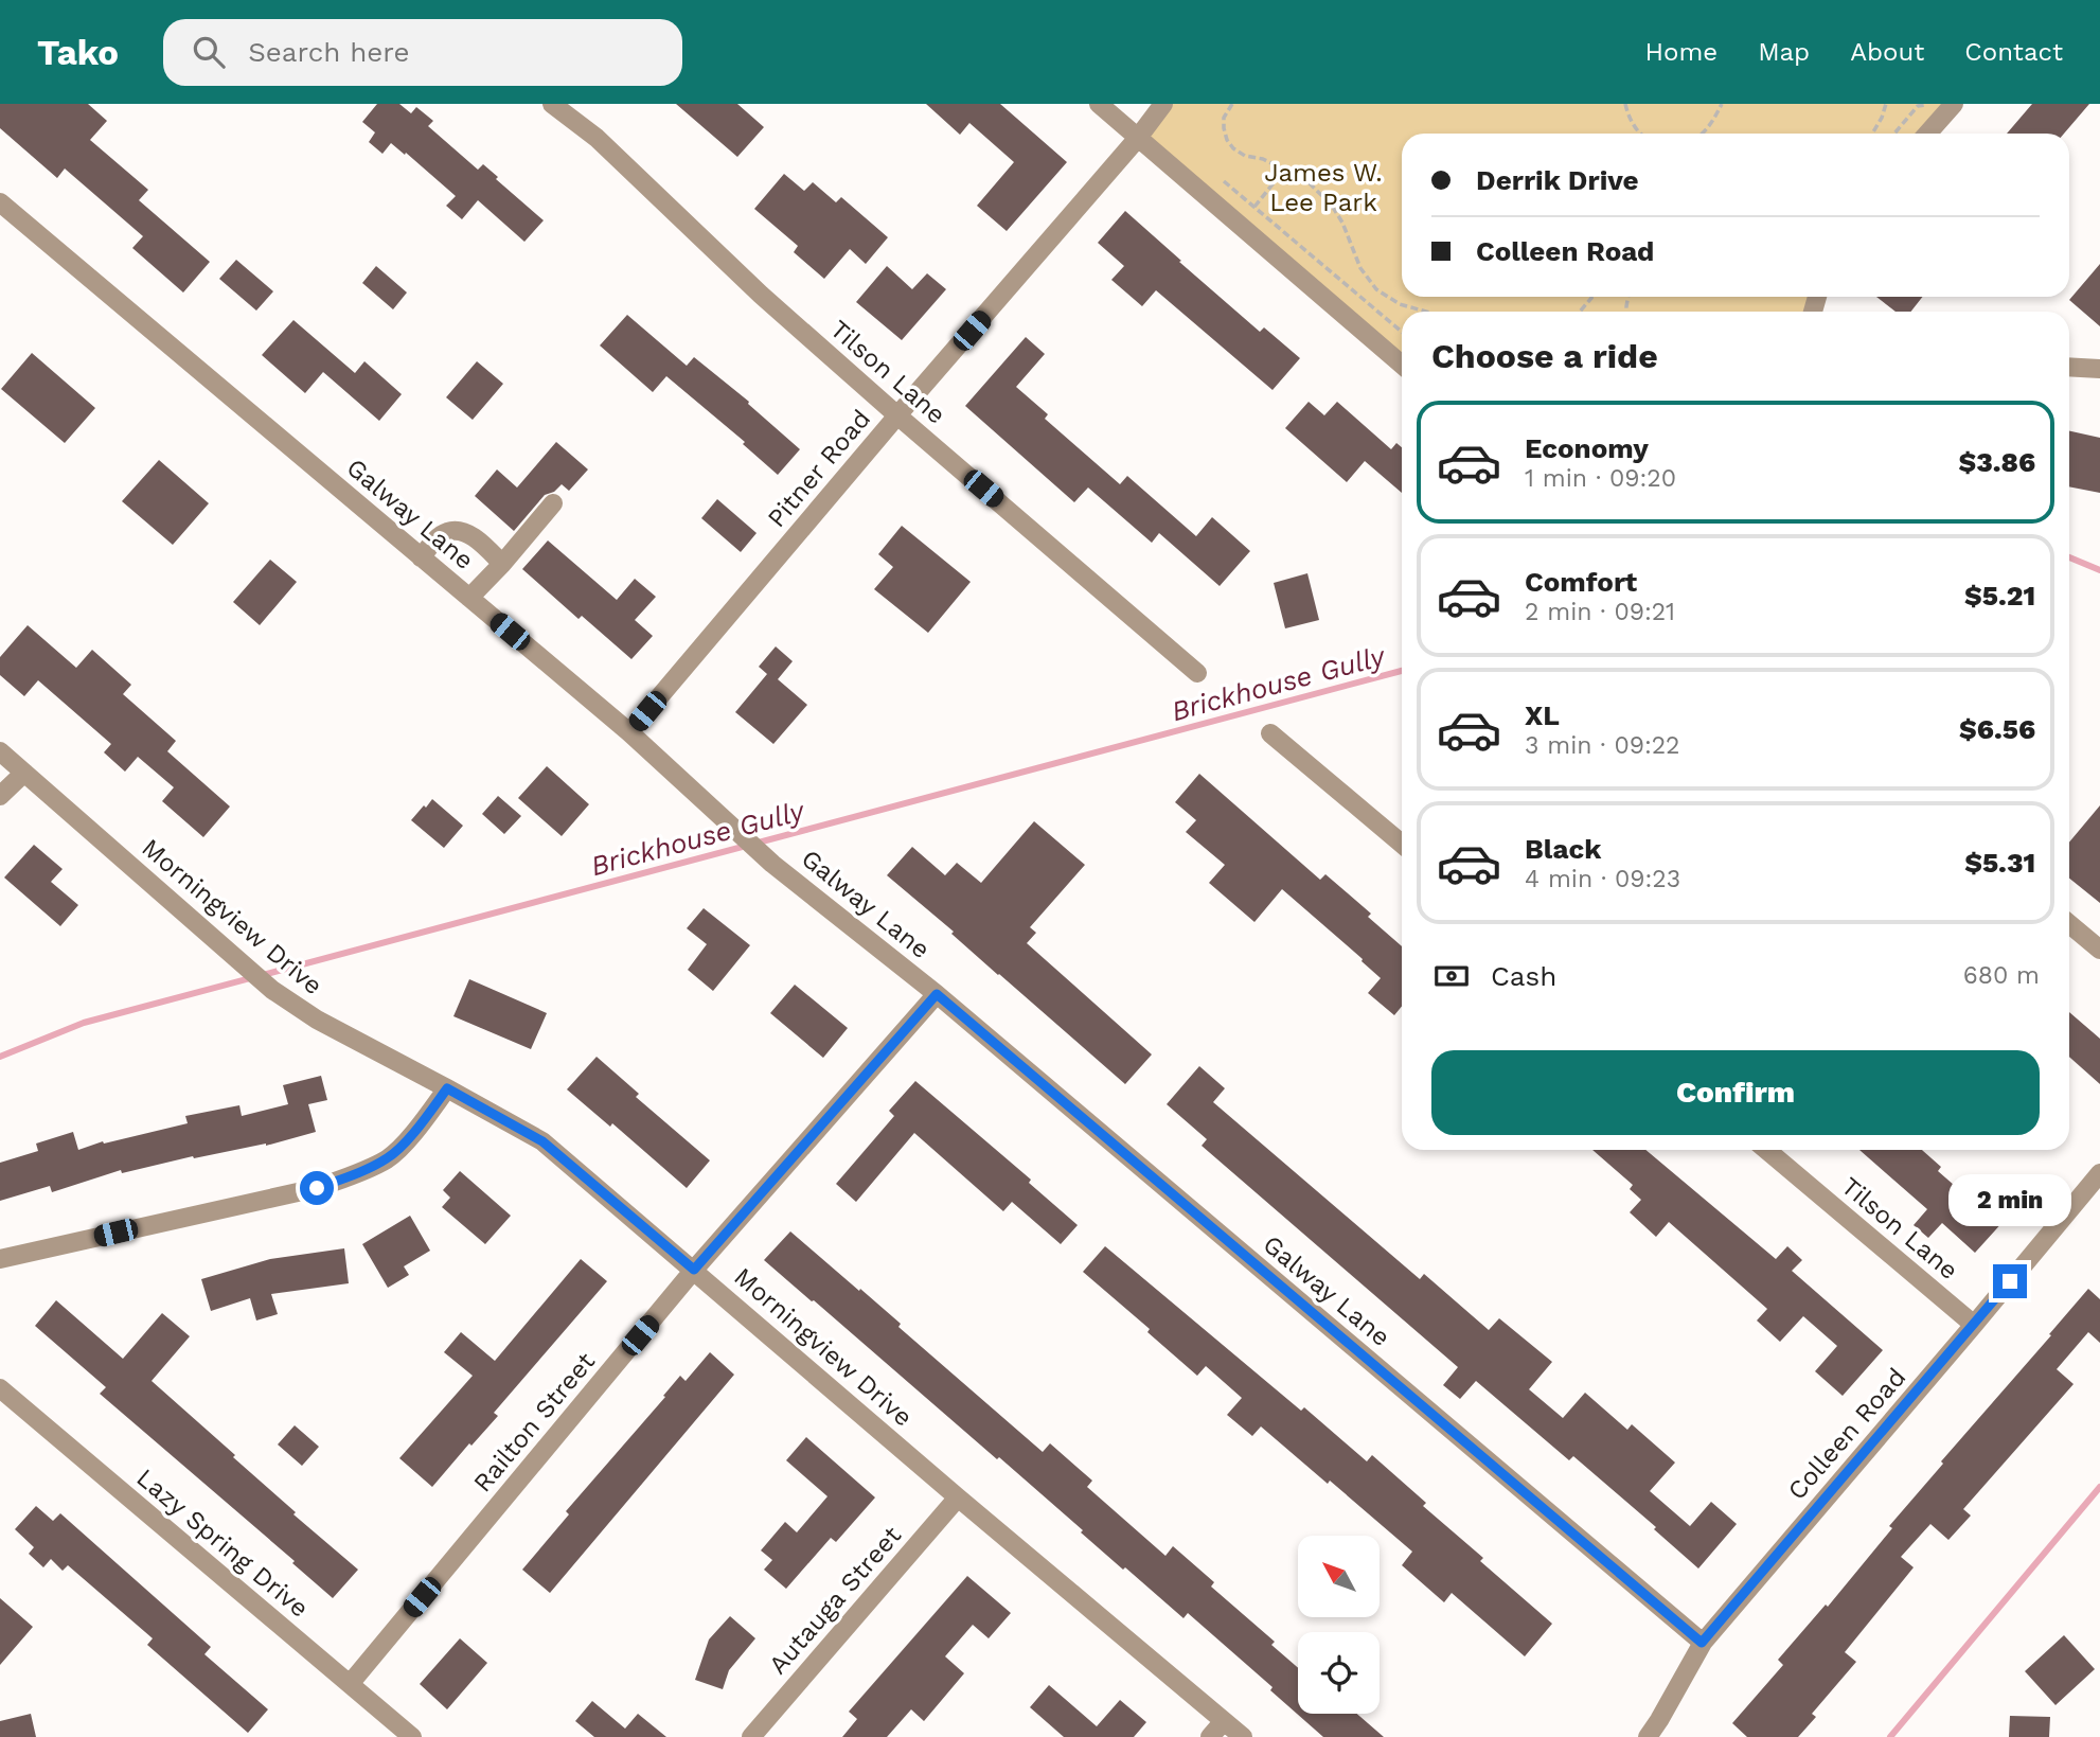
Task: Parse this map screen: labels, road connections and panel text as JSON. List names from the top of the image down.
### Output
{
  "streets": {
    "street": [
      "Tilson Lane",
      "Pitner Road",
      "Galway Lane",
      "Morningview Drive",
      "Railton Street",
      "Colleen Road",
      "Lazy Spring Drive",
      "Autauga Street"
    ]
  },
  "crossings": [
    ["Tilson Lane", "Pitner Road"],
    ["Tilson Lane", "Colleen Road"],
    ["Pitner Road", "Galway Lane"],
    ["Galway Lane", "Railton Street"],
    ["Galway Lane", "Colleen Road"],
    ["Morningview Drive", "Railton Street"],
    ["Morningview Drive", "Autauga Street"],
    ["Railton Street", "Lazy Spring Drive"]
  ],
  "water": ["Brickhouse Gully"],
  "parks": ["James W. Lee Park"],
  "north": "top left",
  "page": {
    "header": "Tako",
    "search": "Search here",
    "nav": [
      "Home",
      "Map",
      "About",
      "Contact"
    ],
    "banner": ["Derrik Drive", "Colleen Road"],
    "heading": "Choose a ride",
    "list": [
      {
        "name": "Economy",
        "note": "1 min · 09:20",
        "value": "$3.86"
      },
      {
        "name": "Comfort",
        "note": "2 min · 09:21",
        "value": "$5.21"
      },
      {
        "name": "XL",
        "note": "3 min · 09:22",
        "value": "$6.56"
      },
      {
        "name": "Black",
        "note": "4 min · 09:23",
        "value": "$5.31"
      }
    ],
    "pay": ["Cash", "680 m"],
    "buttons": "Confirm",
    "bubble": "2 min"
  }
}
